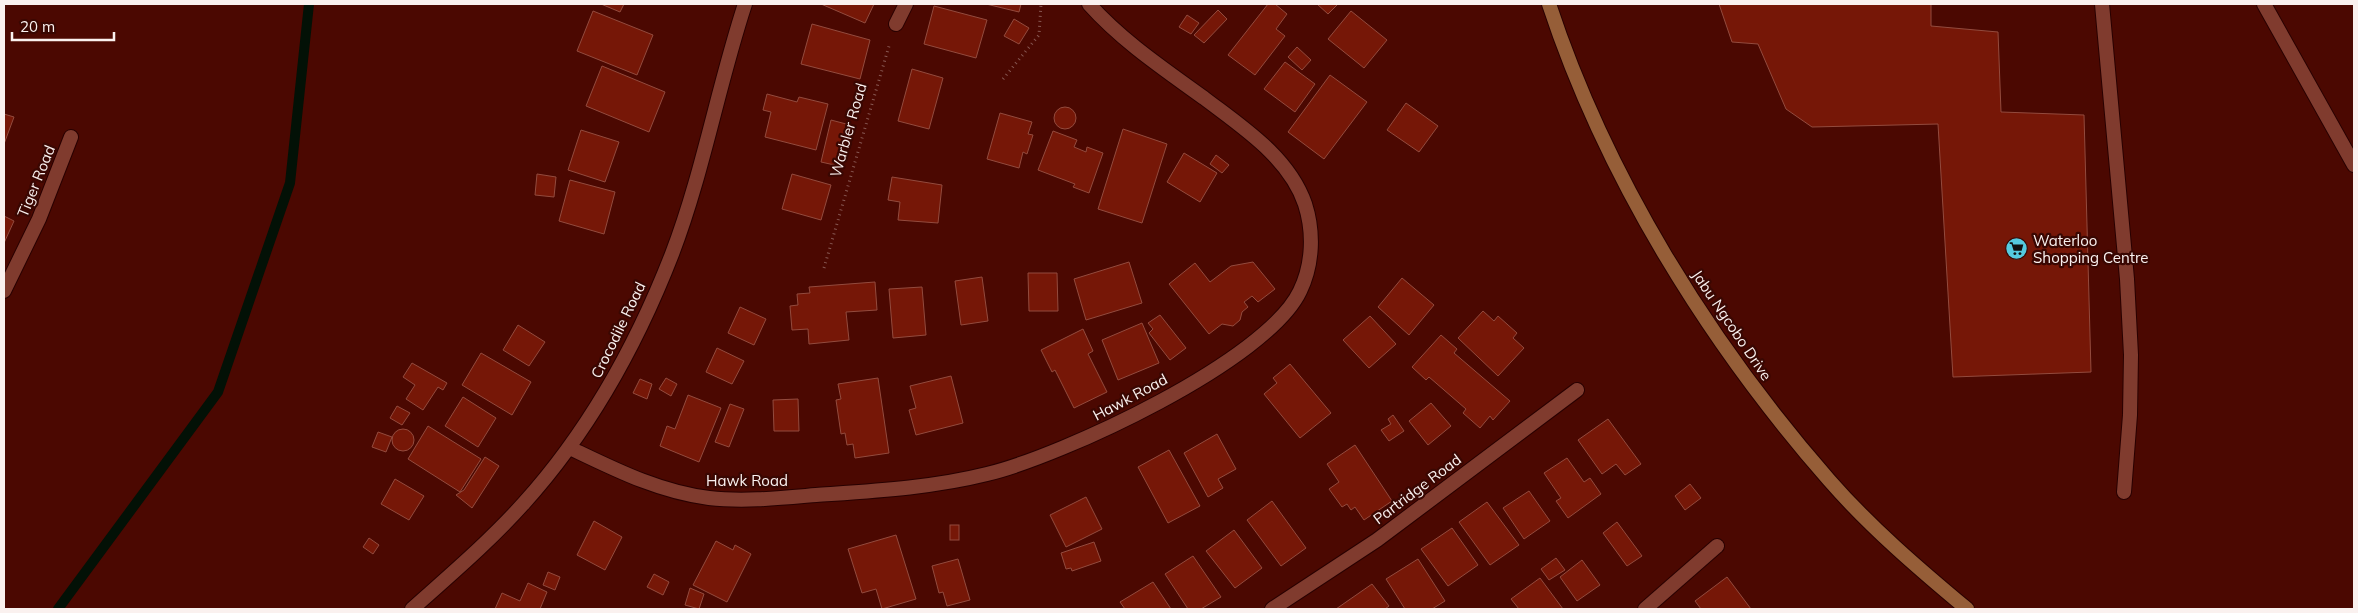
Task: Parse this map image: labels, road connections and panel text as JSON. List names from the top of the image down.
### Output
{
  "streets": {
    "main road": ["Jabu Ngcobo Drive"],
    "street": [
      "Tiger Road",
      "Crocodile Road",
      "Hawk Road",
      "Partridge Road"
    ],
    "path": ["Warbler Road"]
  },
  "crossings": [
    ["Crocodile Road", "Hawk Road"]
  ],
  "places": {
    "supermarket": ["Waterloo Shopping Centre"]
  },
  "scale_bar": "20 m"
}
